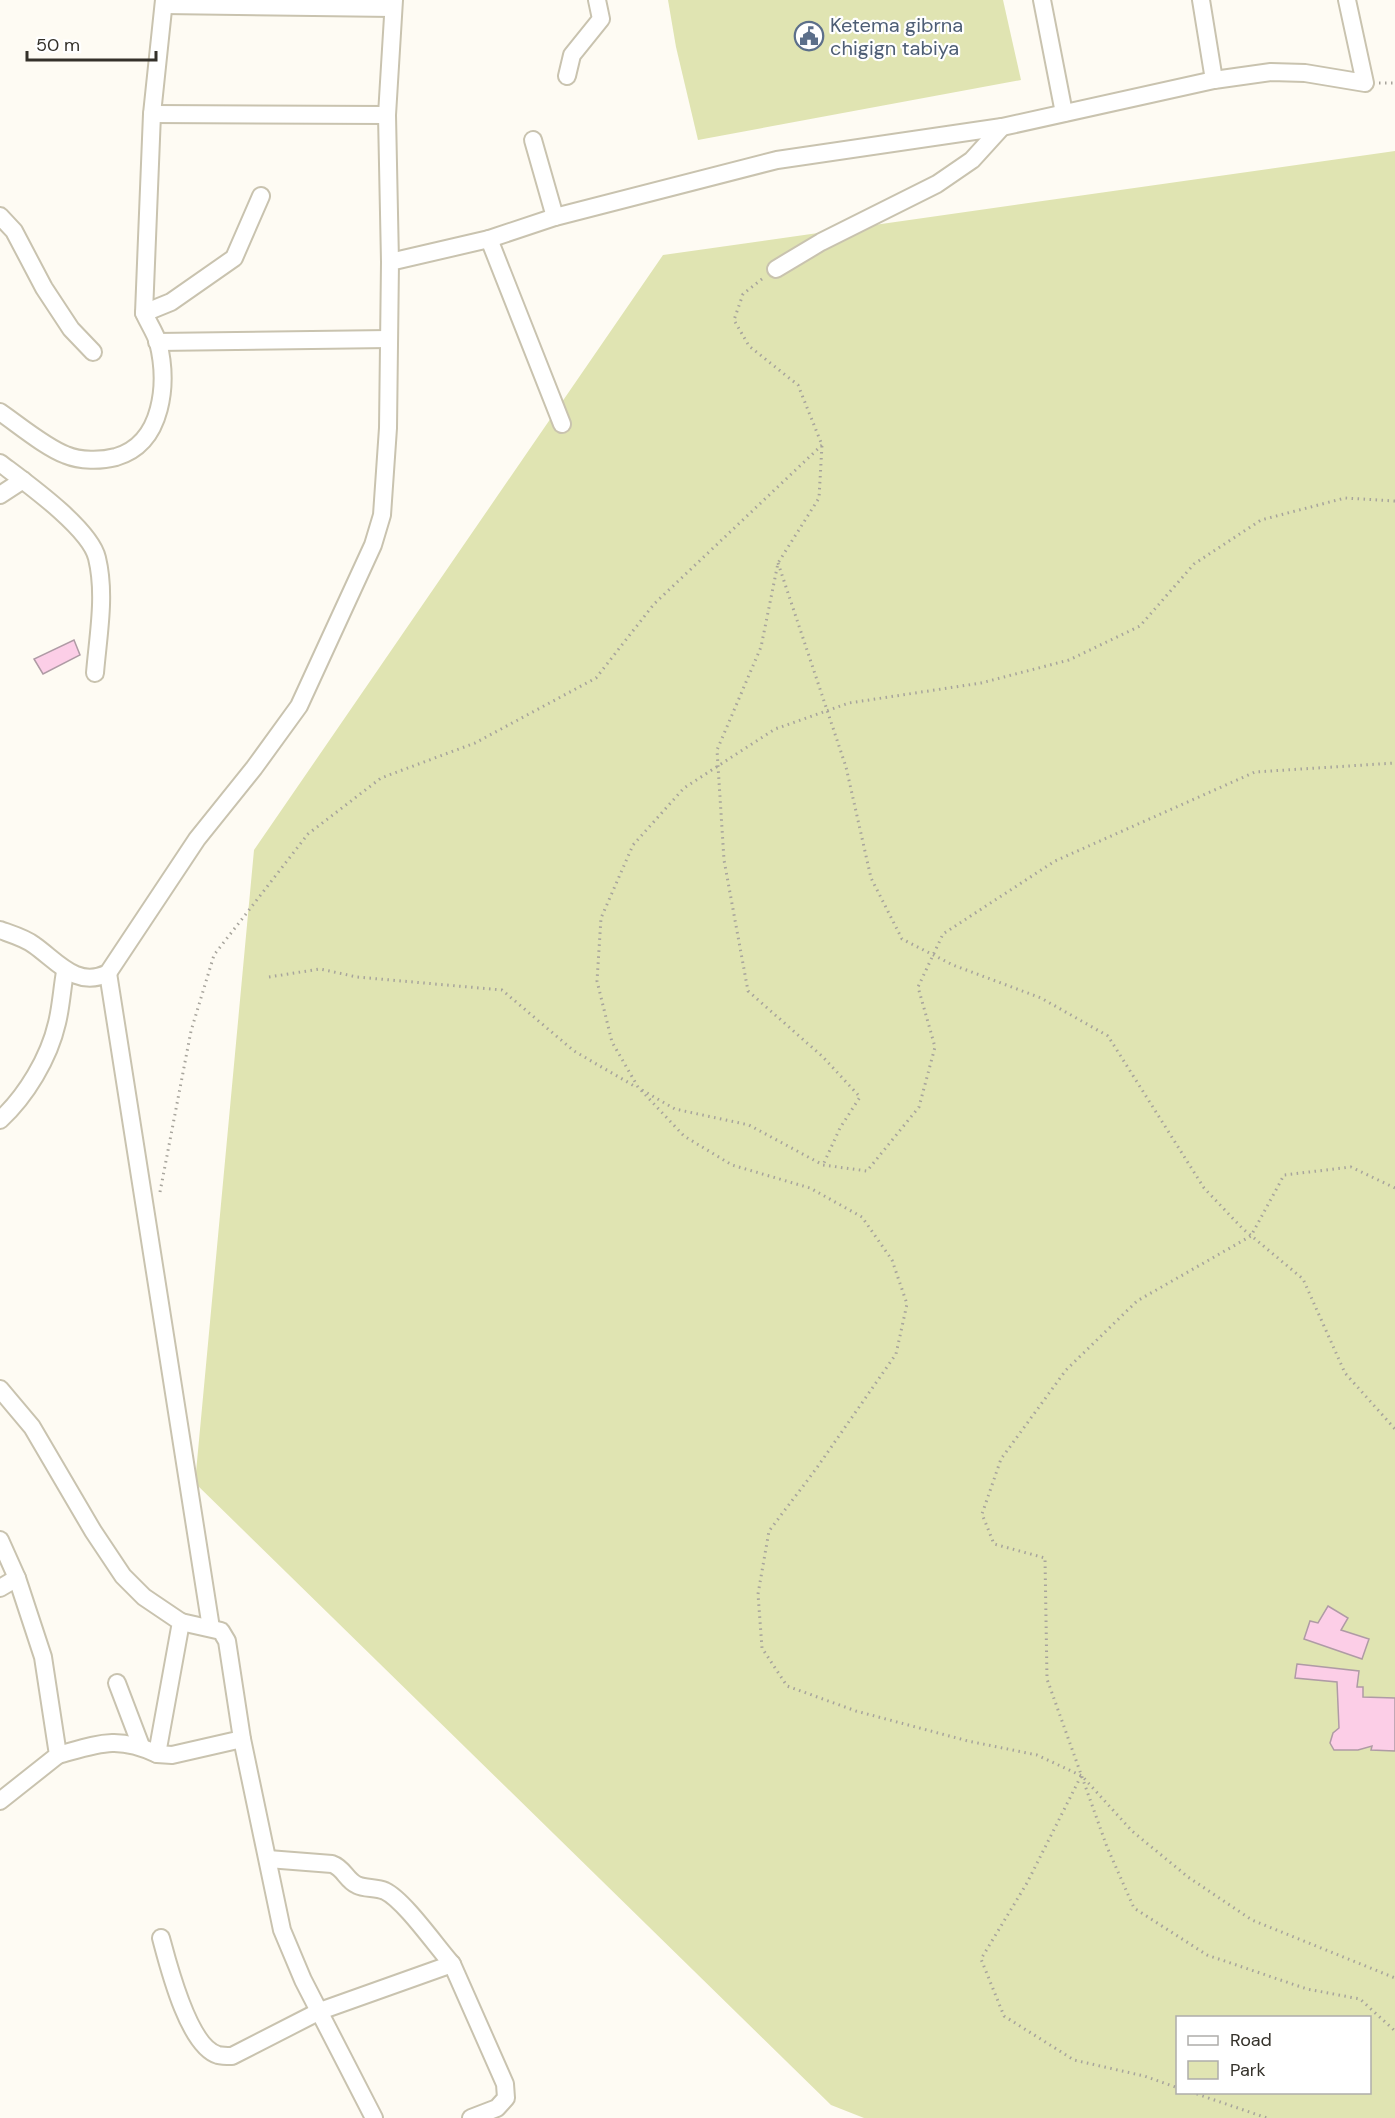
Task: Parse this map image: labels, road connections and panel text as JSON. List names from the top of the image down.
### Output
{
  "places": {
    "public building": ["Ketema gibrna chigign tabiya"]
  },
  "legend": ["Road", "Park"],
  "scale_bar": "50 m"
}
